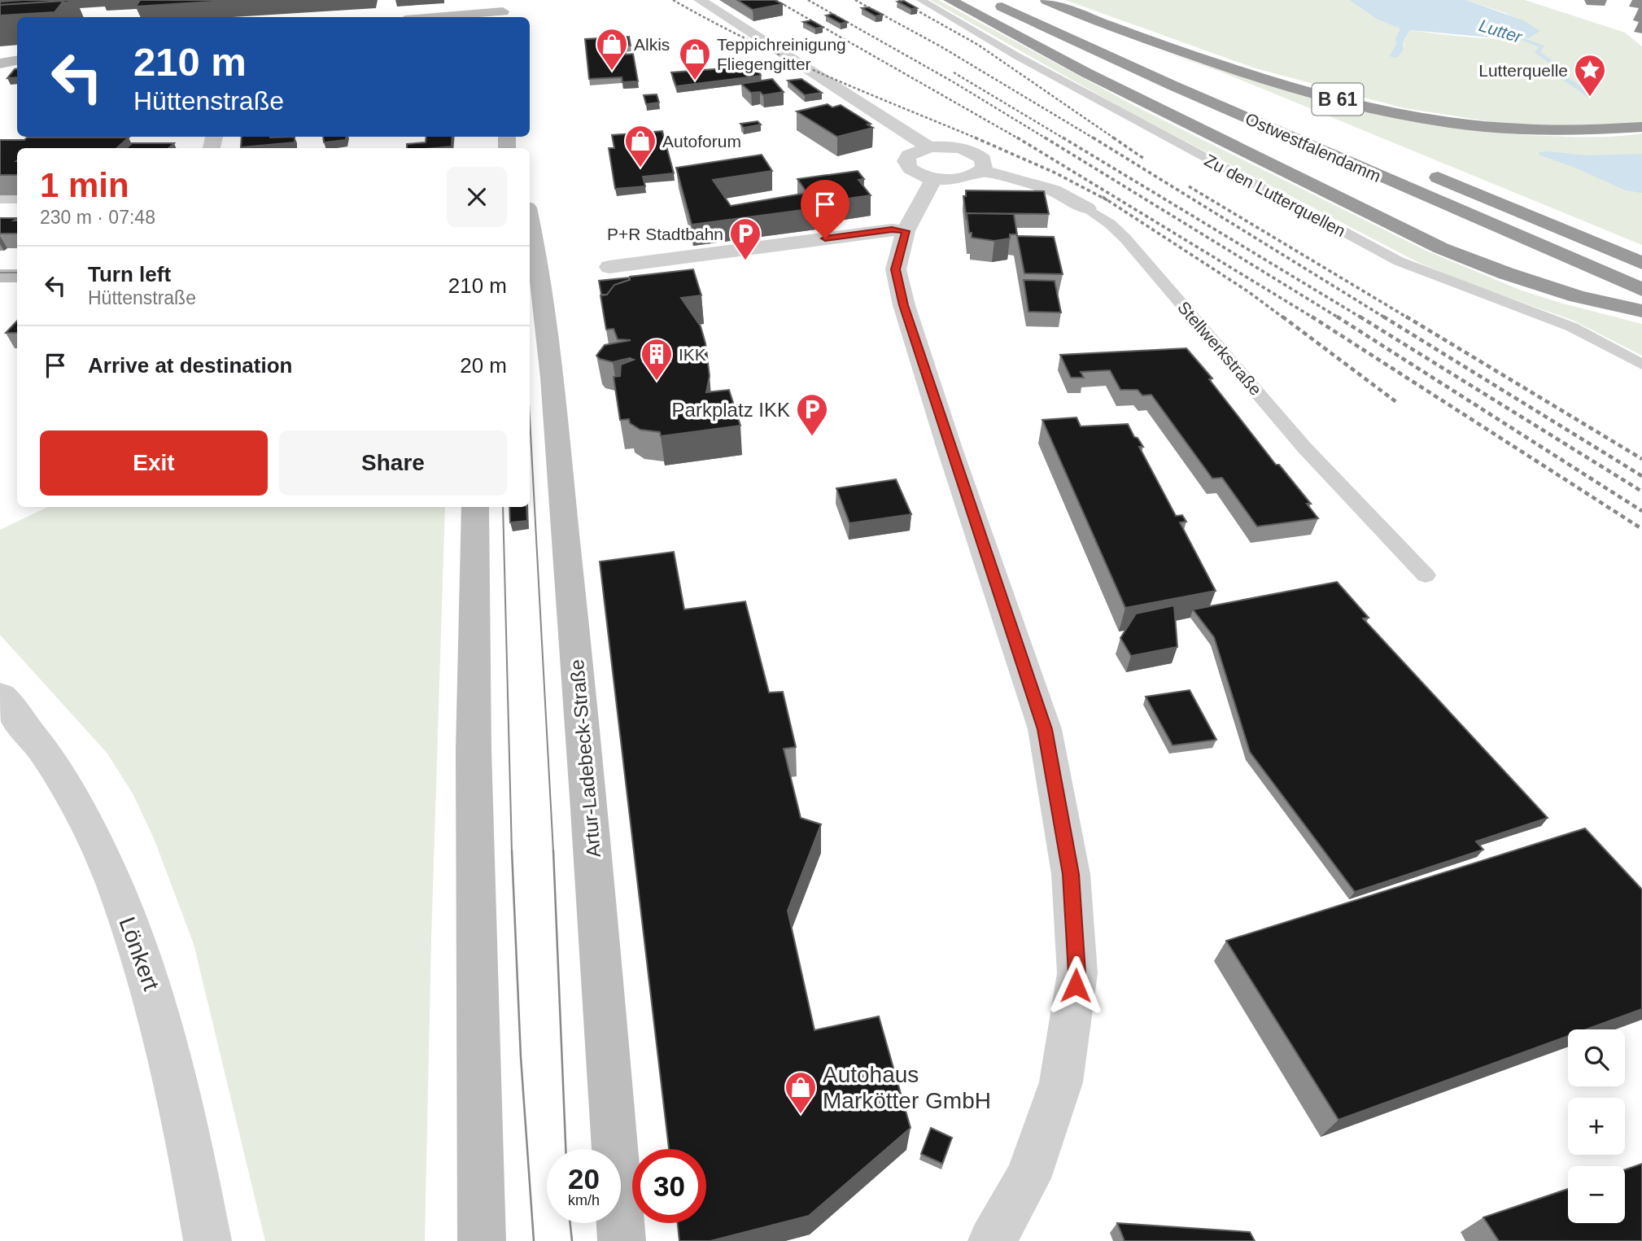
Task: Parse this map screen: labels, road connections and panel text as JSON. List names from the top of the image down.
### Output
{
  "streets": {
    "highway": ["B 61", "Ostwestfalendamm"],
    "street": ["Stellwerkstraße", "Artur-Ladebeck-Straße", "Lönkert"],
    "lane": ["Zu den Lutterquellen"]
  },
  "water": ["Lutter"],
  "places": {
    "shop": [
      "Alkis",
      "Teppichreinigung Fliegengitter",
      "Autoforum",
      "Autohaus Markötter GmbH"
    ],
    "place": ["Lutterquelle"],
    "parking": ["P+R Stadtbahn", "Parkplatz IKK"],
    "building": ["IKK"]
  },
  "page": {
    "turn": ["210 m", "Hüttenstraße"],
    "heading": ["1 min", "230 m · 07:48"],
    "list": [
      {
        "name": "Turn left",
        "note": "Hüttenstraße",
        "value": "210 m"
      },
      {
        "name": "Arrive at destination",
        "value": "20 m"
      }
    ],
    "buttons": ["Exit", "Share"],
    "map_buttons": ["+", "−"],
    "speed": "20 km/h",
    "limit": "30"
  }
}
